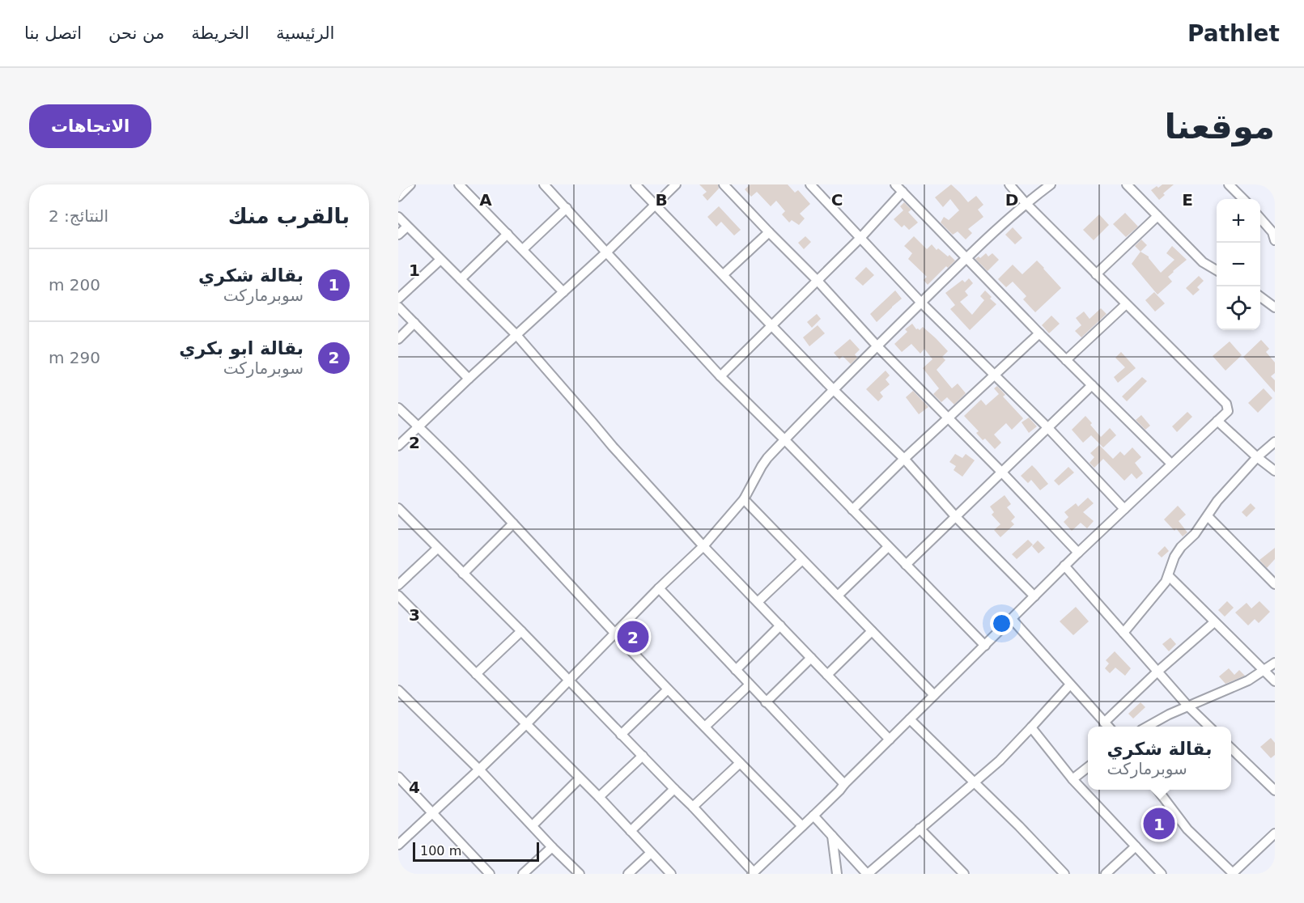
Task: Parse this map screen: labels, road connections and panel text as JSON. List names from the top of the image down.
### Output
{
  "scale_bar": "100 m",
  "page": {
    "header": "Pathlet",
    "nav": [
      "الرئيسية",
      "الخريطة",
      "من نحن",
      "اتصل بنا"
    ],
    "buttons": "الاتجاهات",
    "title": "موقعنا",
    "heading": ["بالقرب منك", "النتائج: 2"],
    "map_buttons": ["+", "−"],
    "list": [
      {
        "mark": "1",
        "name": "بقالة شكري",
        "note": "سوبرماركت",
        "value": "200 m"
      },
      {
        "mark": "2",
        "name": "بقالة ابو بكري",
        "note": "سوبرماركت",
        "value": "290 m"
      }
    ],
    "pins": ["2", "1"],
    "popup": ["بقالة شكري", "سوبرماركت"],
    "scale": "100 m"
  },
  "grid": {
    "columns": [
      "A",
      "B",
      "C",
      "D",
      "E"
    ],
    "rows": [
      "1",
      "2",
      "3",
      "4"
    ]
  }
}
